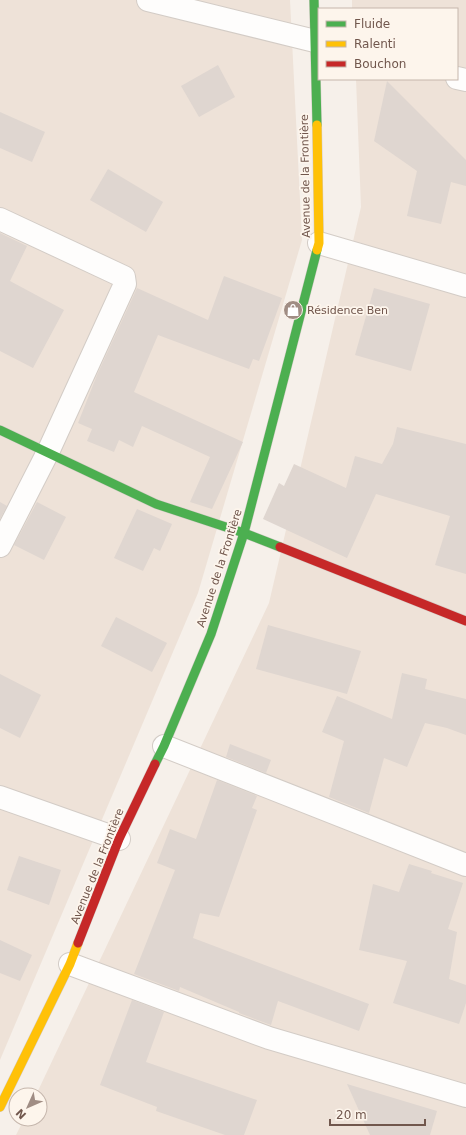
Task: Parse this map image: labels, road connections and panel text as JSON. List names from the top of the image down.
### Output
{
  "streets": {
    "street": ["Avenue de la Frontière"]
  },
  "places": {
    "shop": ["Résidence Ben"]
  },
  "legend": ["Fluide", "Ralenti", "Bouchon"],
  "scale_bar": "20 m",
  "north": "bottom left"
}
